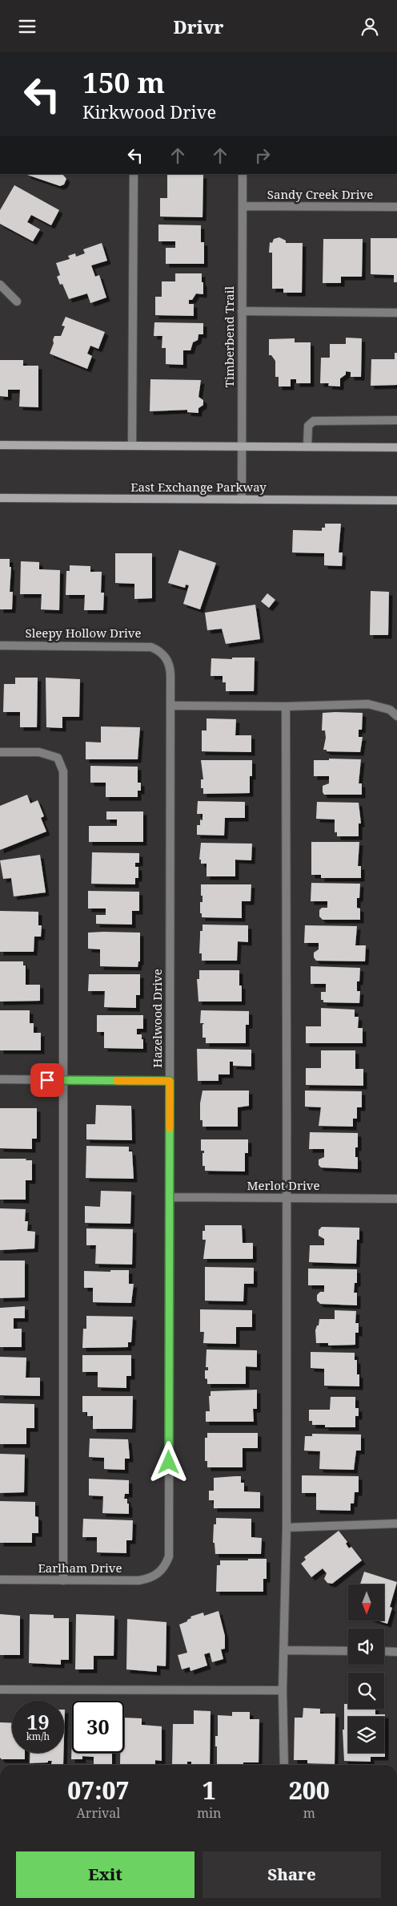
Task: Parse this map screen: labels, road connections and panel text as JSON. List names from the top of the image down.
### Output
{
  "streets": {
    "main road": ["East Exchange Parkway"],
    "street": [
      "Sandy Creek Drive",
      "Timberbend Trail",
      "Sleepy Hollow Drive",
      "Hazelwood Drive",
      "Merlot Drive",
      "Earlham Drive"
    ]
  },
  "crossings": [
    ["Sandy Creek Drive", "Timberbend Trail"],
    ["Timberbend Trail", "East Exchange Parkway"],
    ["Sleepy Hollow Drive", "Hazelwood Drive"],
    ["Hazelwood Drive", "Merlot Drive"],
    ["Hazelwood Drive", "Earlham Drive"]
  ],
  "north": "bottom",
  "page": {
    "header": "Drivr",
    "turn": ["150 m", "Kirkwood Drive"],
    "speed": "19 km/h",
    "limit": "30",
    "eta": [
      "07:07",
      "Arrival",
      "1",
      "min",
      "200",
      "m"
    ],
    "buttons": ["Exit", "Share"]
  }
}
